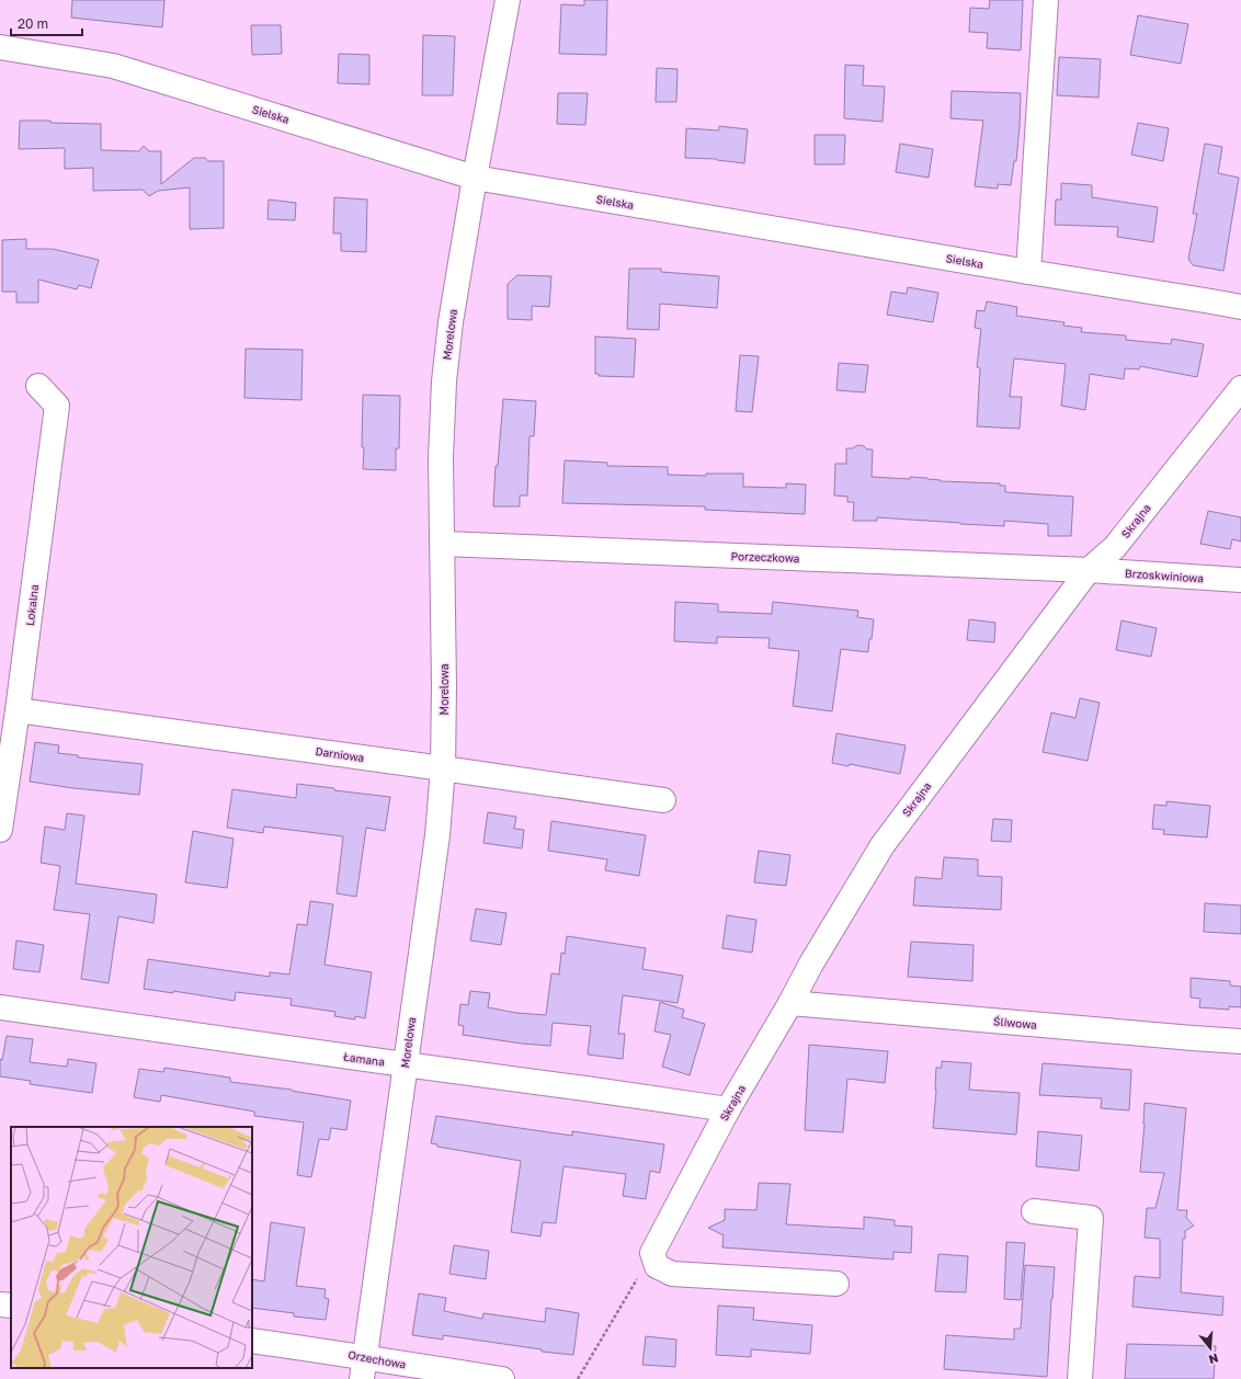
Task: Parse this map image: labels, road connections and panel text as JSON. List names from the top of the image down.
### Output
{
  "streets": {
    "street": [
      "Sielska",
      "Morelowa",
      "Skrajna",
      "Porzeczkowa",
      "Brzoskwiniowa",
      "Lokalna",
      "Darniowa",
      "Śliwowa",
      "Łamana",
      "Orzechowa"
    ]
  },
  "crossings": [
    ["Sielska", "Morelowa"],
    ["Morelowa", "Porzeczkowa"],
    ["Morelowa", "Darniowa"],
    ["Morelowa", "Łamana"],
    ["Morelowa", "Orzechowa"],
    ["Skrajna", "Porzeczkowa"],
    ["Skrajna", "Brzoskwiniowa"],
    ["Skrajna", "Śliwowa"],
    ["Skrajna", "Łamana"],
    ["Porzeczkowa", "Brzoskwiniowa"],
    ["Lokalna", "Darniowa"]
  ],
  "scale_bar": "20 m",
  "north": "bottom"
}
